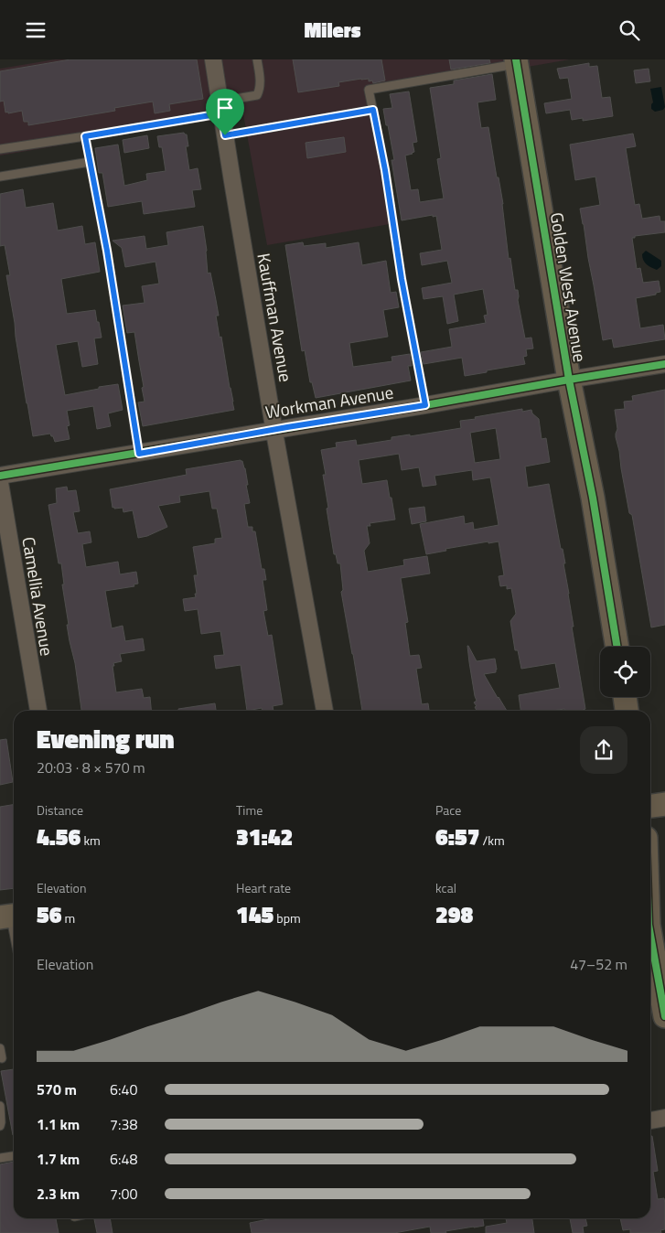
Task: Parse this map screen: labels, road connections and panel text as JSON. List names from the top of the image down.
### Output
{
  "streets": {
    "street": [
      "Golden West Avenue",
      "Kauffman Avenue",
      "Workman Avenue",
      "Camellia Avenue"
    ]
  },
  "crossings": [
    ["Golden West Avenue", "Workman Avenue"],
    ["Kauffman Avenue", "Workman Avenue"]
  ],
  "page": {
    "header": "Milers",
    "heading": ["Evening run", "20:03 · 8 × 570 m"],
    "stats": [
      ["Distance", "4.56 km"],
      ["Time", "31:42"],
      ["Pace", "6:57 /km"],
      ["Elevation", "56 m"],
      ["Heart rate", "145 bpm"],
      ["kcal", "298"]
    ],
    "chart": ["Elevation", "47–52 m"],
    "list": [
      {
        "name": "570 m",
        "note": "6:40"
      },
      {
        "name": "1.1 km",
        "note": "7:38"
      },
      {
        "name": "1.7 km",
        "note": "6:48"
      },
      {
        "name": "2.3 km",
        "note": "7:00"
      }
    ]
  }
}
